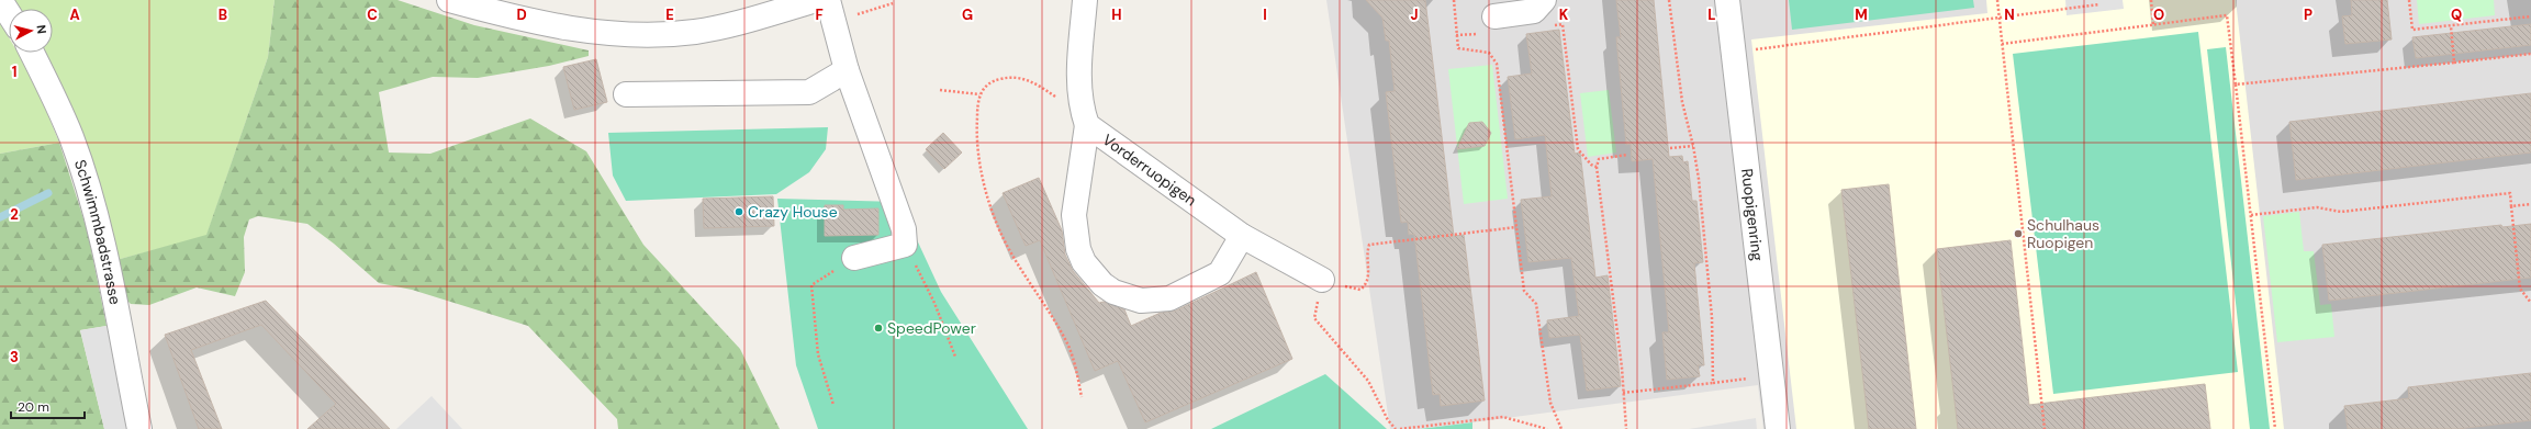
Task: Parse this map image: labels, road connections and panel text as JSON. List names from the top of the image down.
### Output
{
  "streets": {
    "street": ["Vorderruopigen", "Ruopigenring", "Schwimmbadstrasse"]
  },
  "places": ["Crazy House", "Schulhaus Ruopigen", "SpeedPower"],
  "scale_bar": "20 m",
  "north": "right",
  "grid": {
    "columns": [
      "A",
      "B",
      "C",
      "D",
      "E",
      "F",
      "G",
      "H",
      "I",
      "J",
      "K",
      "L",
      "M",
      "N",
      "O",
      "P",
      "Q"
    ],
    "rows": ["1", "2", "3"]
  }
}
